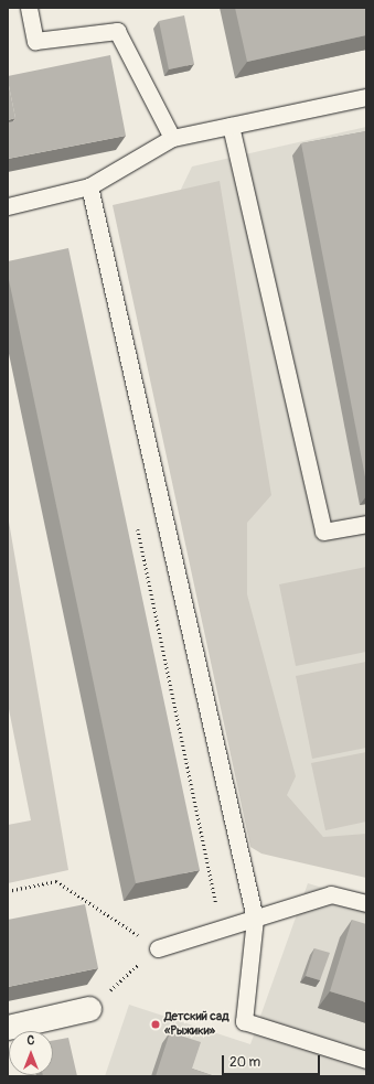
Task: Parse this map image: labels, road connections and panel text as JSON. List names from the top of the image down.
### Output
{
  "places": ["Детский сад «Рыжики»"],
  "scale_bar": "20 m",
  "north": "top"
}
